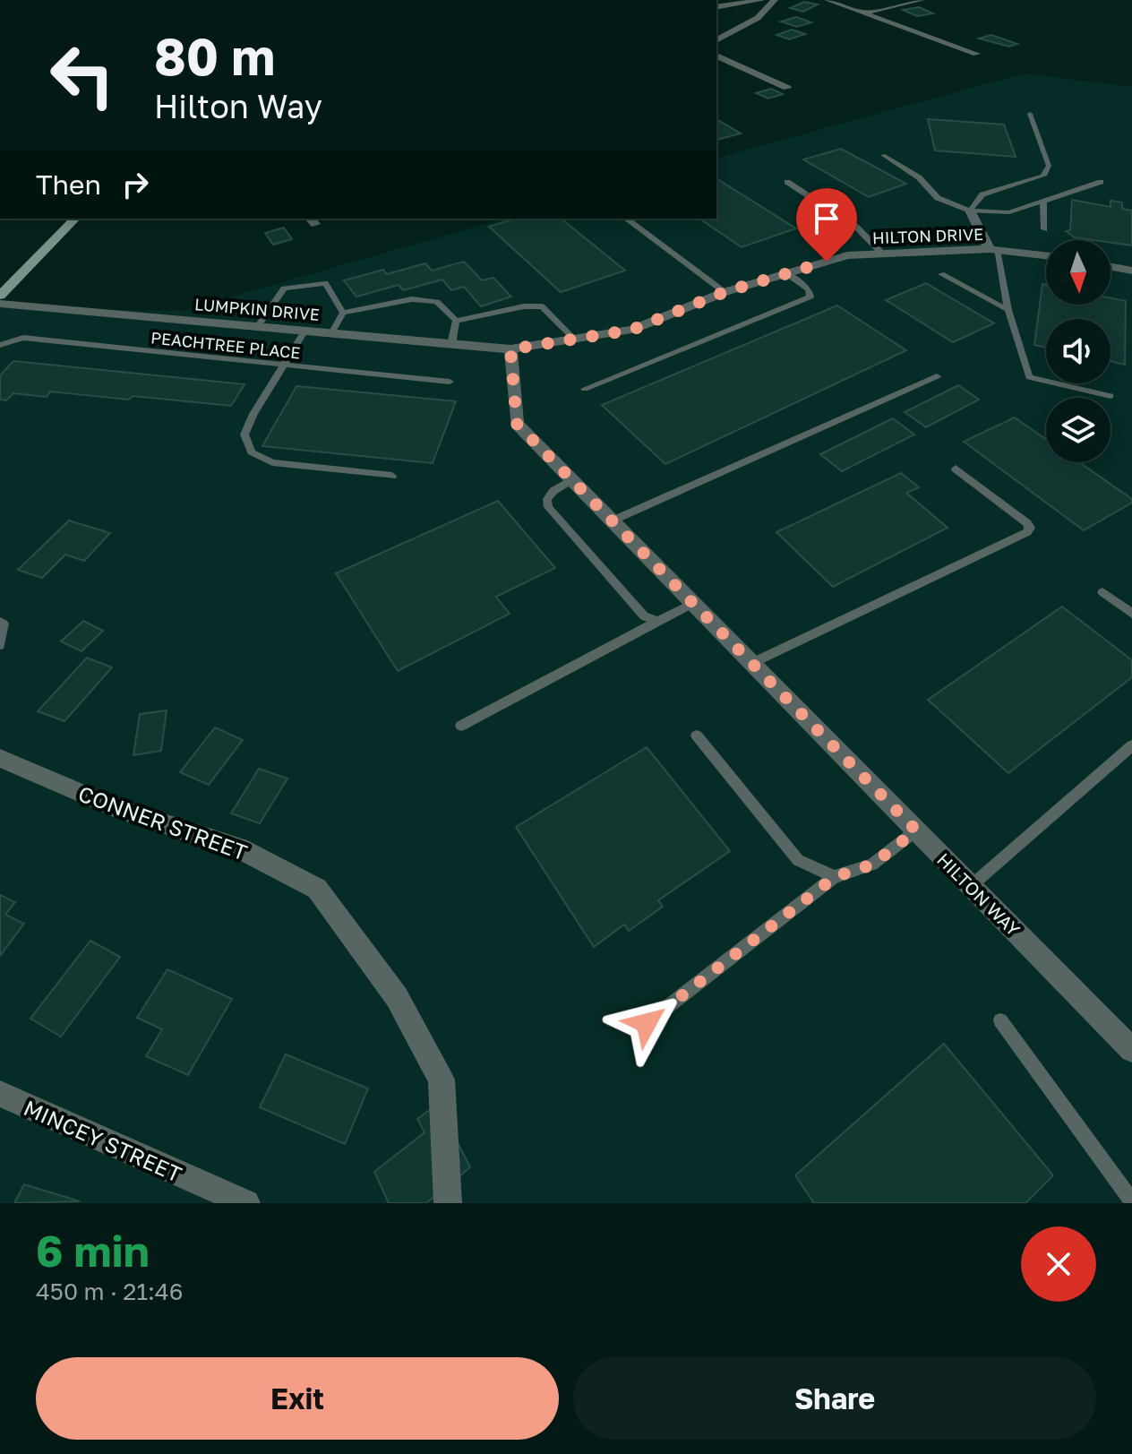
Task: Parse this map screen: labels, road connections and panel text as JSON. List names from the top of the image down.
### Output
{
  "streets": {
    "street": [
      "HILTON DRIVE",
      "LUMPKIN DRIVE",
      "CONNER STREET",
      "HILTON WAY",
      "MINCEY STREET"
    ],
    "lane": ["PEACHTREE PLACE"]
  },
  "crossings": [
    ["HILTON DRIVE", "LUMPKIN DRIVE"],
    ["HILTON DRIVE", "HILTON WAY"],
    ["LUMPKIN DRIVE", "HILTON WAY"]
  ],
  "north": "bottom",
  "page": {
    "turn": ["80 m", "Hilton Way"],
    "then": "Then",
    "heading": ["6 min", "450 m · 21:46"],
    "buttons": ["Exit", "Share"]
  }
}
